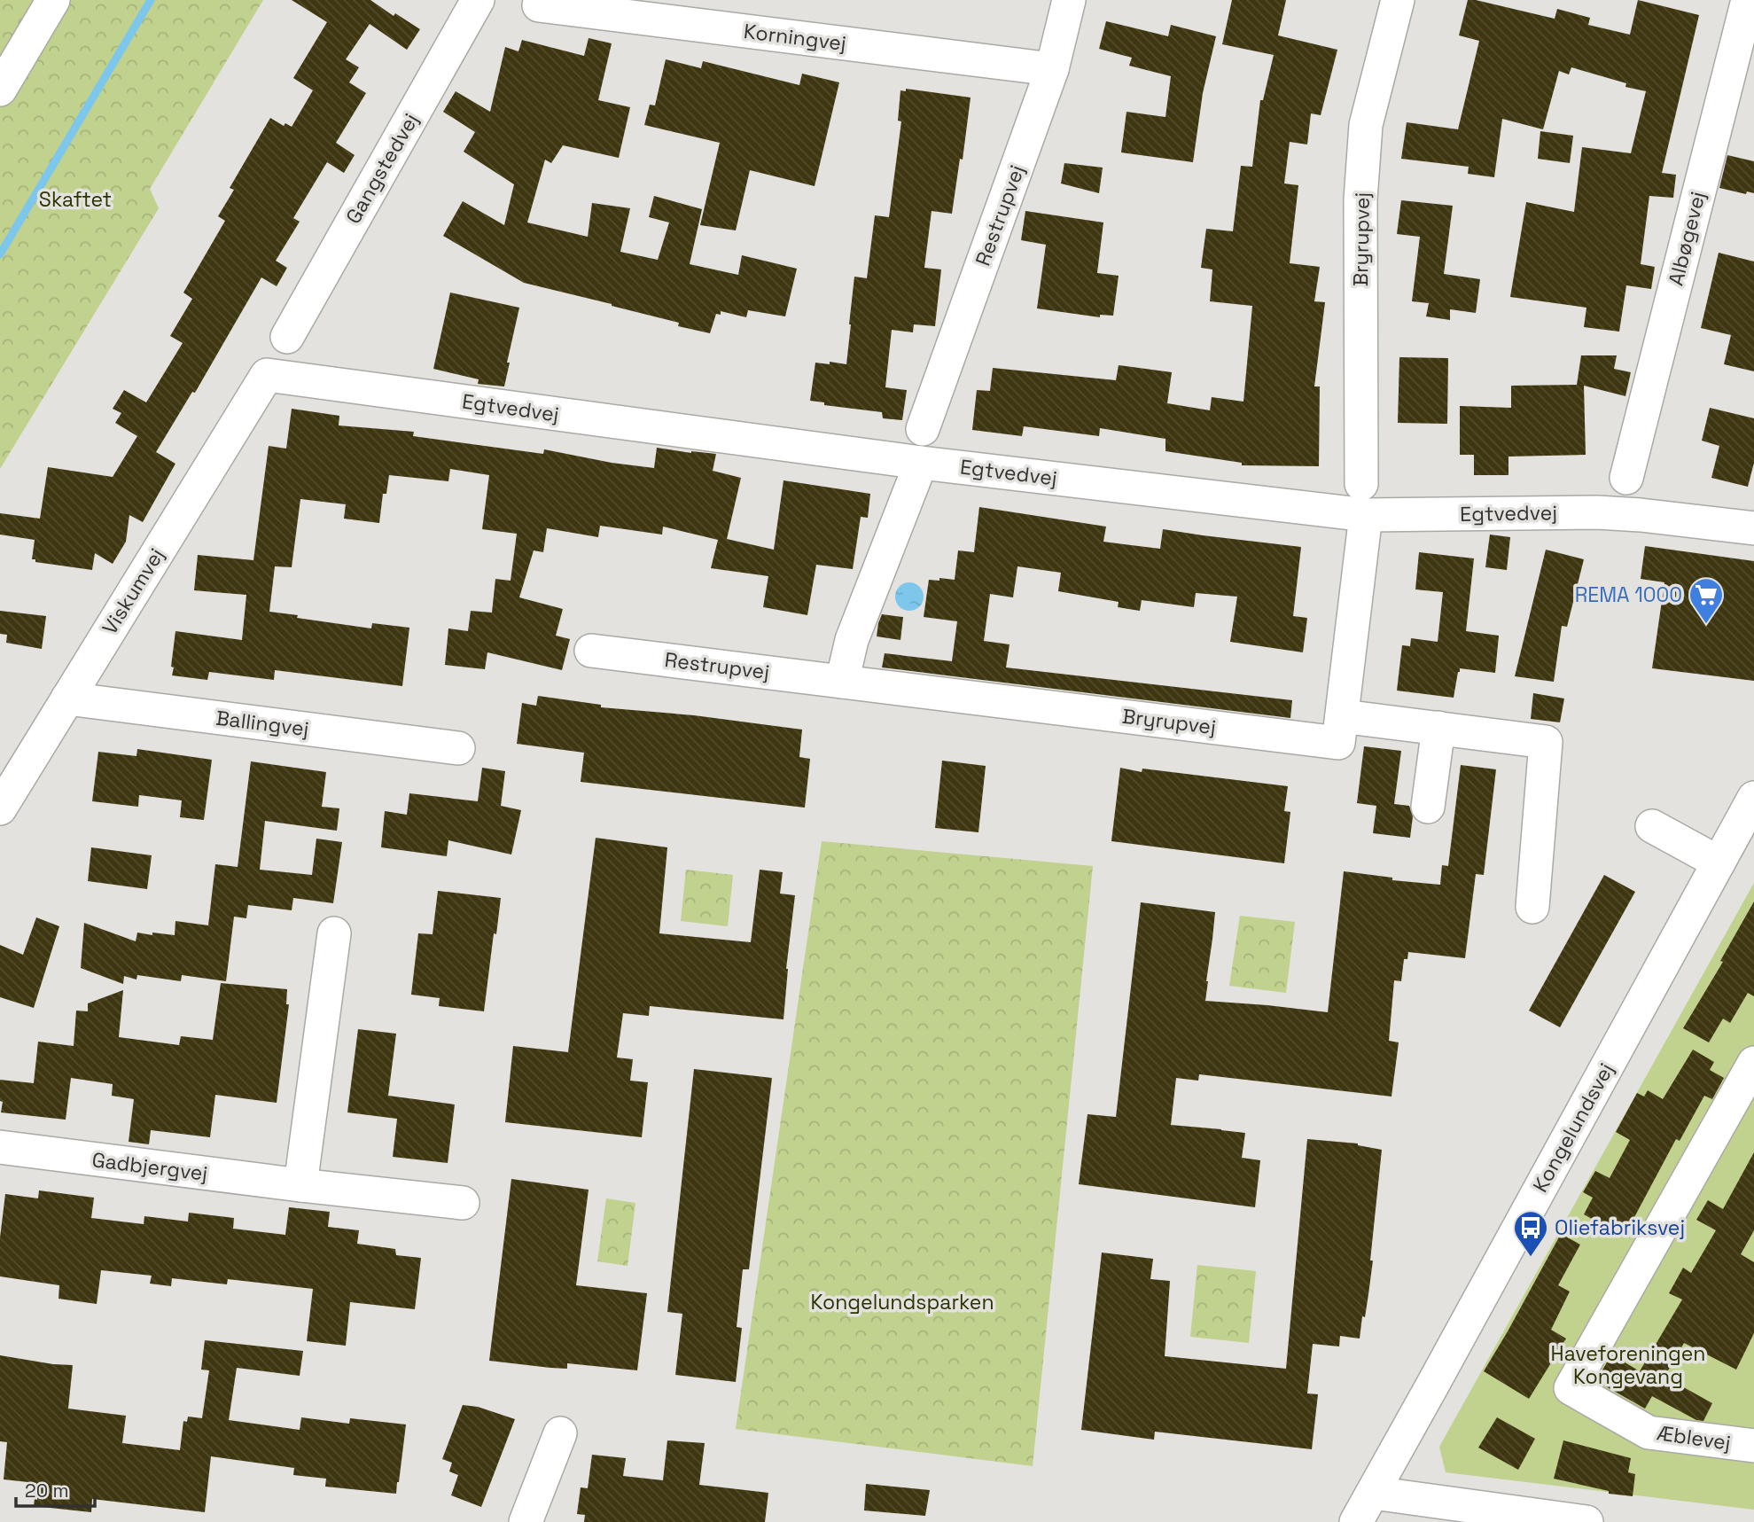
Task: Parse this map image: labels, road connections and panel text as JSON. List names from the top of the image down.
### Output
{
  "streets": {
    "street": [
      "Korningvej",
      "Gangstedvej",
      "Restrupvej",
      "Albøgevej",
      "Bryrupvej",
      "Egtvedvej",
      "Viskumvej",
      "Ballingvej",
      "Kongelundsvej",
      "Gadbjergvej",
      "Æblevej"
    ]
  },
  "crossings": [
    ["Korningvej", "Restrupvej"],
    ["Restrupvej", "Bryrupvej"],
    ["Bryrupvej", "Egtvedvej"],
    ["Egtvedvej", "Viskumvej"],
    ["Viskumvej", "Ballingvej"]
  ],
  "parks": ["Skaftet", "Kongelundsparken", "Haveforeningen Kongevang"],
  "places": {
    "supermarket": ["REMA 1000"],
    "bus stop": ["Oliefabriksvej"]
  },
  "scale_bar": "20 m"
}
